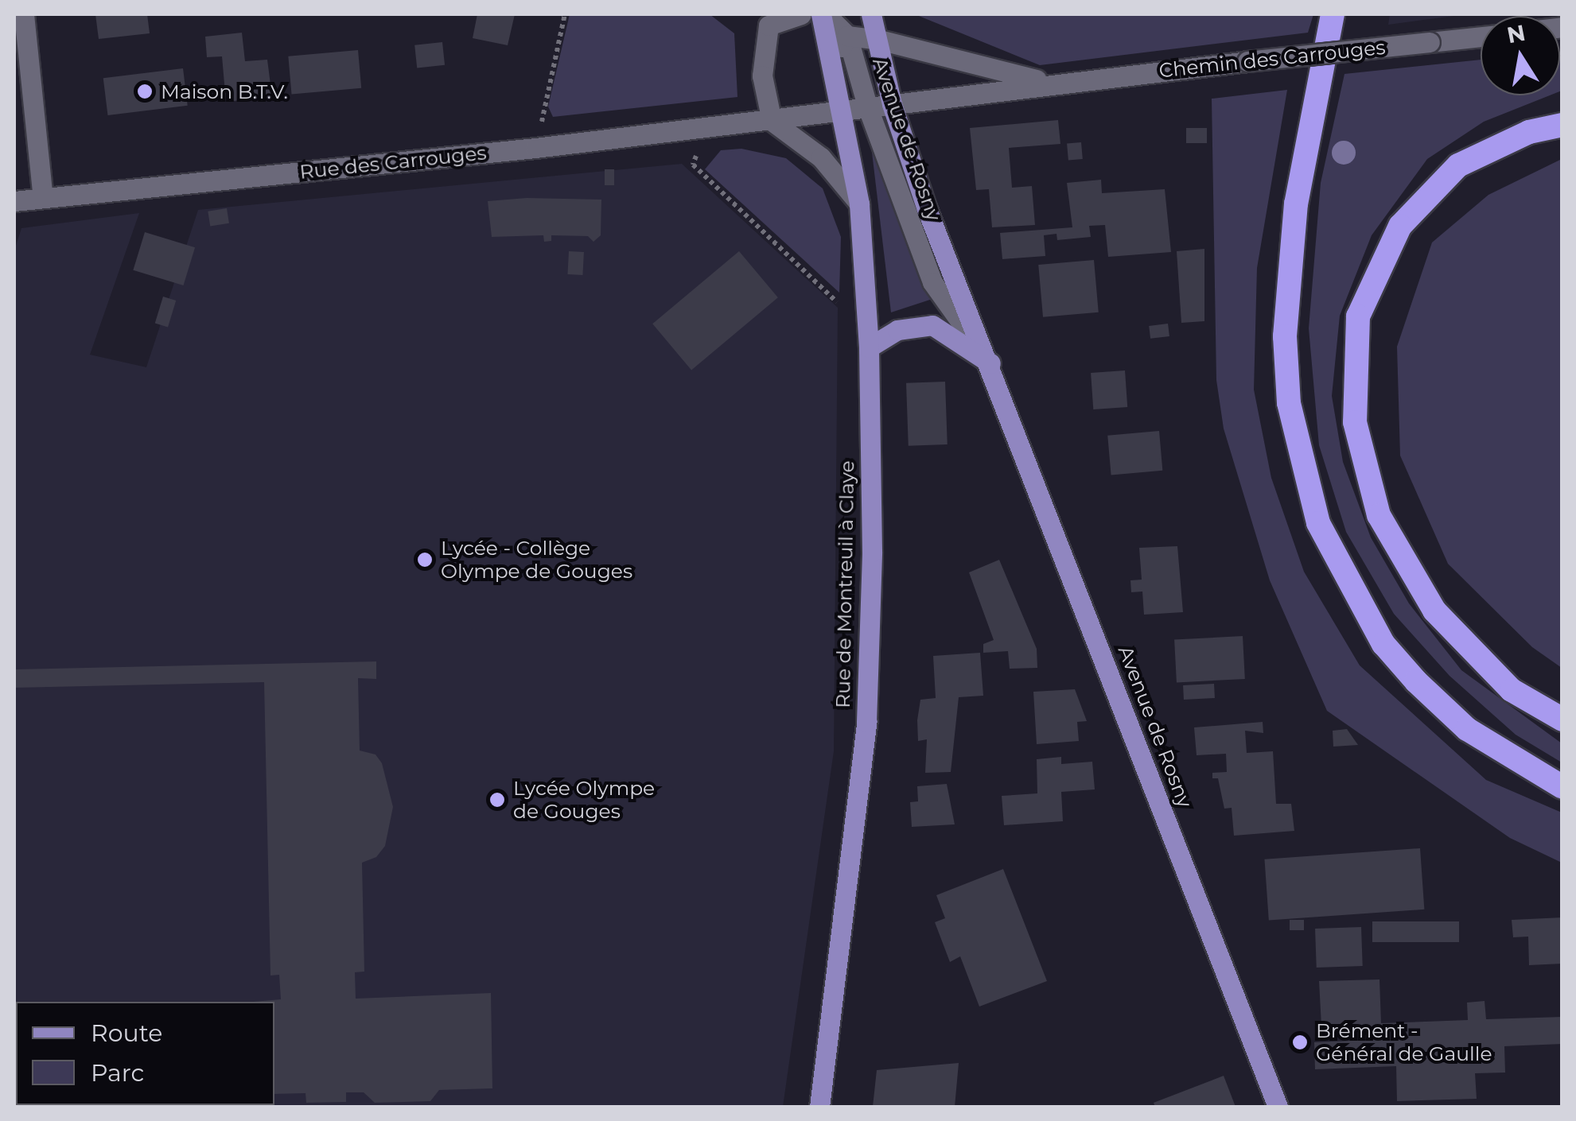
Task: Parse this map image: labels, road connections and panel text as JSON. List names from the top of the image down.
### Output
{
  "streets": {
    "main road": ["Avenue de Rosny", "Rue de Montreuil à Claye"],
    "street": ["Chemin des Carrouges", "Rue des Carrouges"]
  },
  "crossings": [
    ["Chemin des Carrouges", "Avenue de Rosny"],
    ["Chemin des Carrouges", "Rue des Carrouges"],
    ["Avenue de Rosny", "Rue des Carrouges"],
    ["Avenue de Rosny", "Rue de Montreuil à Claye"]
  ],
  "places": [
    "Maison B.T.V.",
    "Lycée - Collège Olympe de Gouges",
    "Lycée Olympe de Gouges",
    "Brément - Général de Gaulle"
  ],
  "legend": ["Route", "Parc"],
  "north": "top"
}
